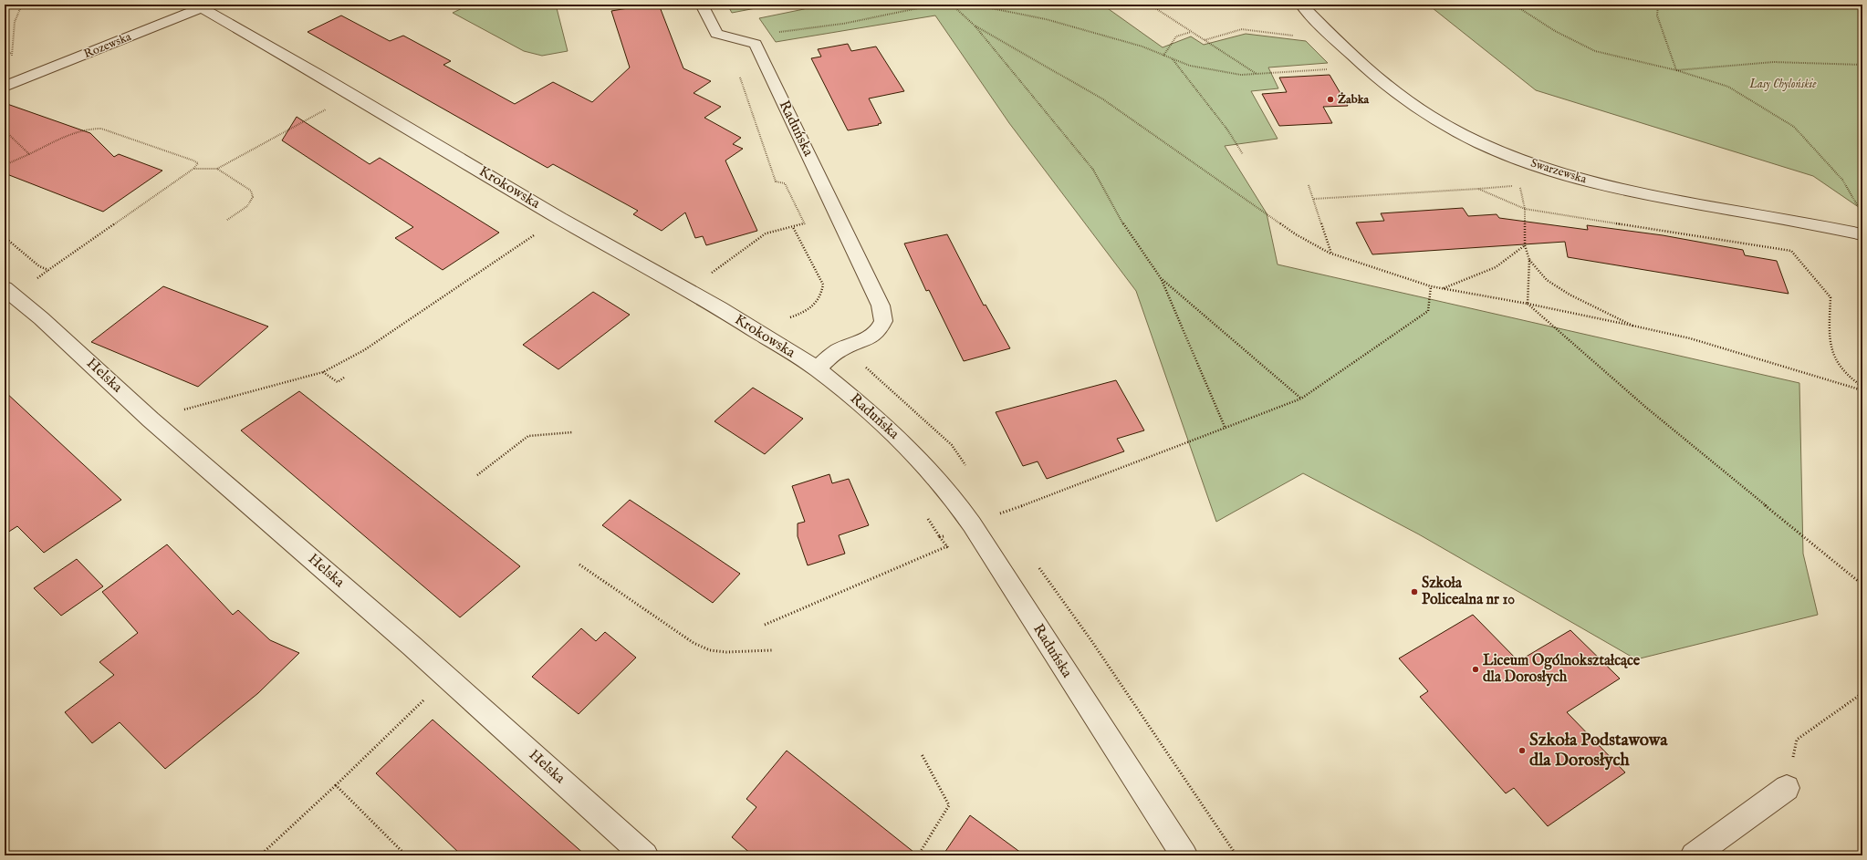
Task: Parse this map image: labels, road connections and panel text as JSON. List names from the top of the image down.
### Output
{
  "streets": {
    "street": [
      "Rozewska",
      "Raduńska",
      "Swarzewska",
      "Krokowska",
      "Helska"
    ]
  },
  "crossings": [
    ["Rozewska", "Krokowska"],
    ["Raduńska", "Krokowska"]
  ],
  "parks": ["Lasy Chylońskie"],
  "places": [
    "Żabka",
    "Szkoła Policealna nr 10",
    "Liceum Ogólnokształcące dla Dorosłych",
    "Szkoła Podstawowa dla Dorosłych"
  ]
}
